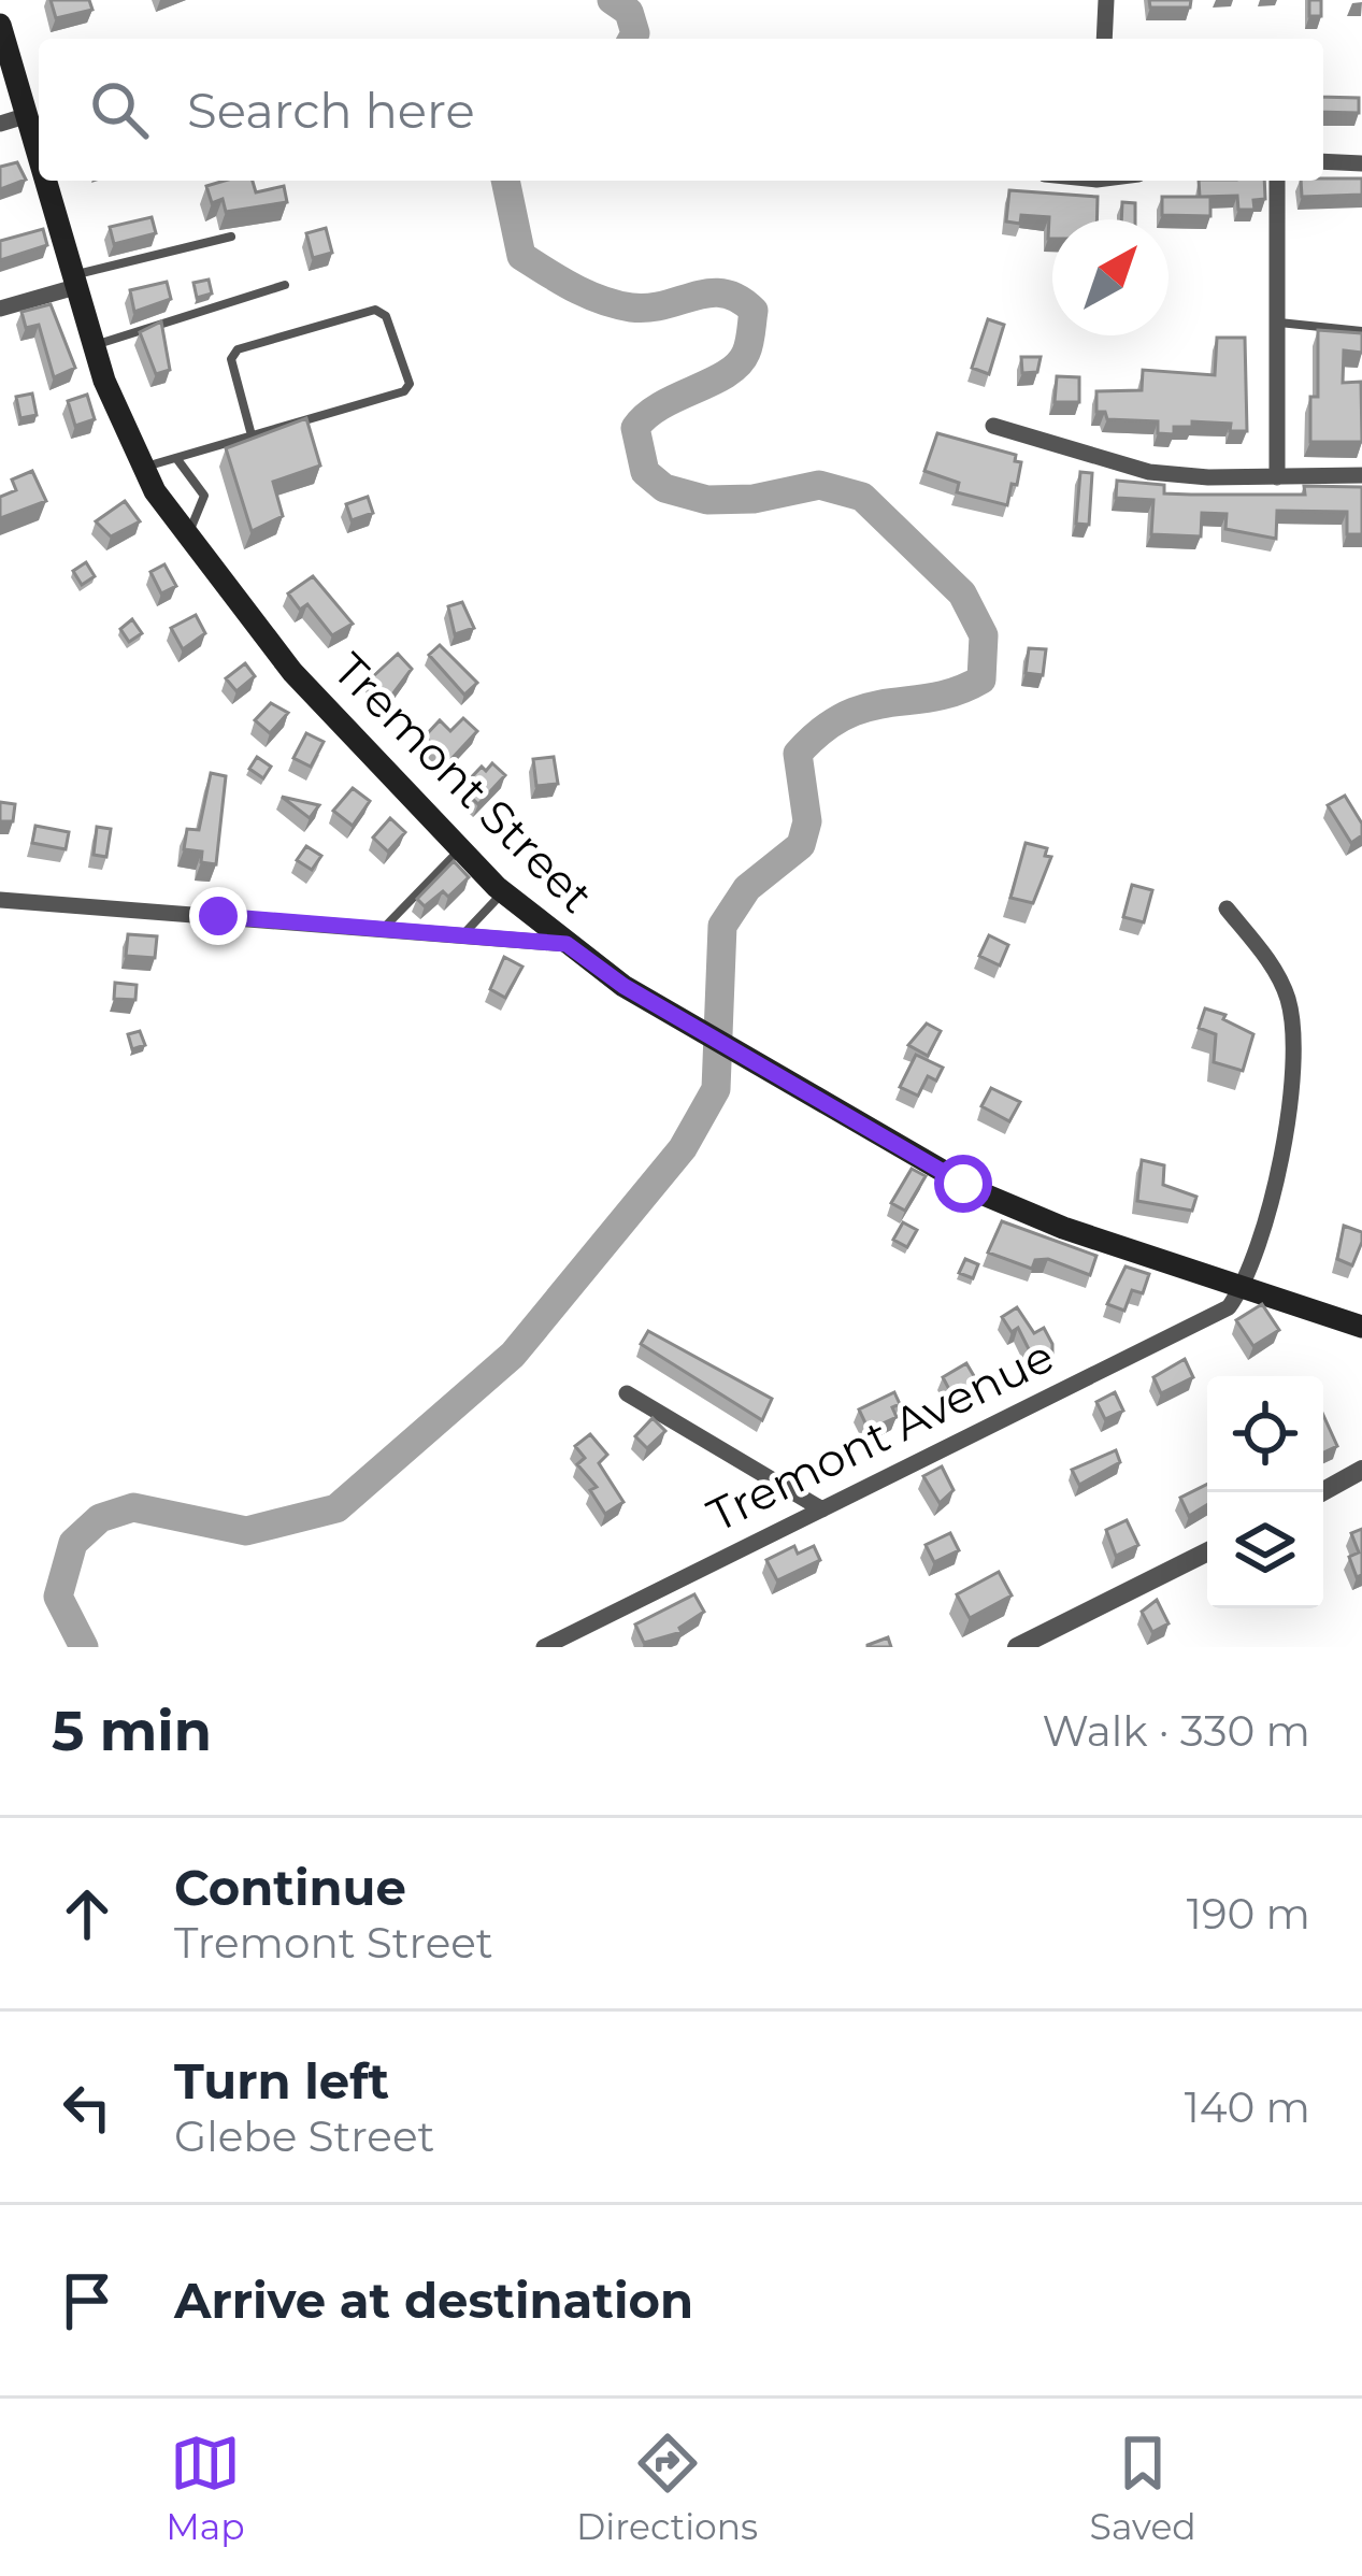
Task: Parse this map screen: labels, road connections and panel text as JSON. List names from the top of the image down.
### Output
{
  "streets": {
    "main road": ["Tremont Street"],
    "street": ["Tremont Avenue"]
  },
  "crossings": [
    ["Tremont Street", "Tremont Avenue"]
  ],
  "north": "top right",
  "page": {
    "search": "Search here",
    "heading": ["5 min", "Walk · 330 m"],
    "list": [
      ["Continue", "Tremont Street", "190 m"],
      ["Turn left", "Glebe Street", "140 m"],
      "Arrive at destination"
    ],
    "nav": ["Map", "Directions", "Saved"]
  }
}
